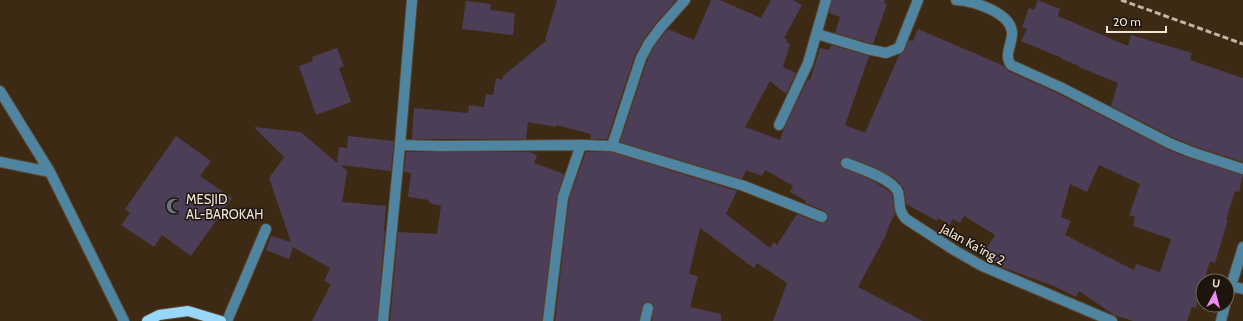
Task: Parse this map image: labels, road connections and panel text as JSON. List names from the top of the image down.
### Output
{
  "streets": {
    "street": ["Jalan Ka'ing 2"]
  },
  "places": {
    "mosque": ["MESJID AL-BAROKAH"]
  },
  "scale_bar": "20 m",
  "north": "top"
}
